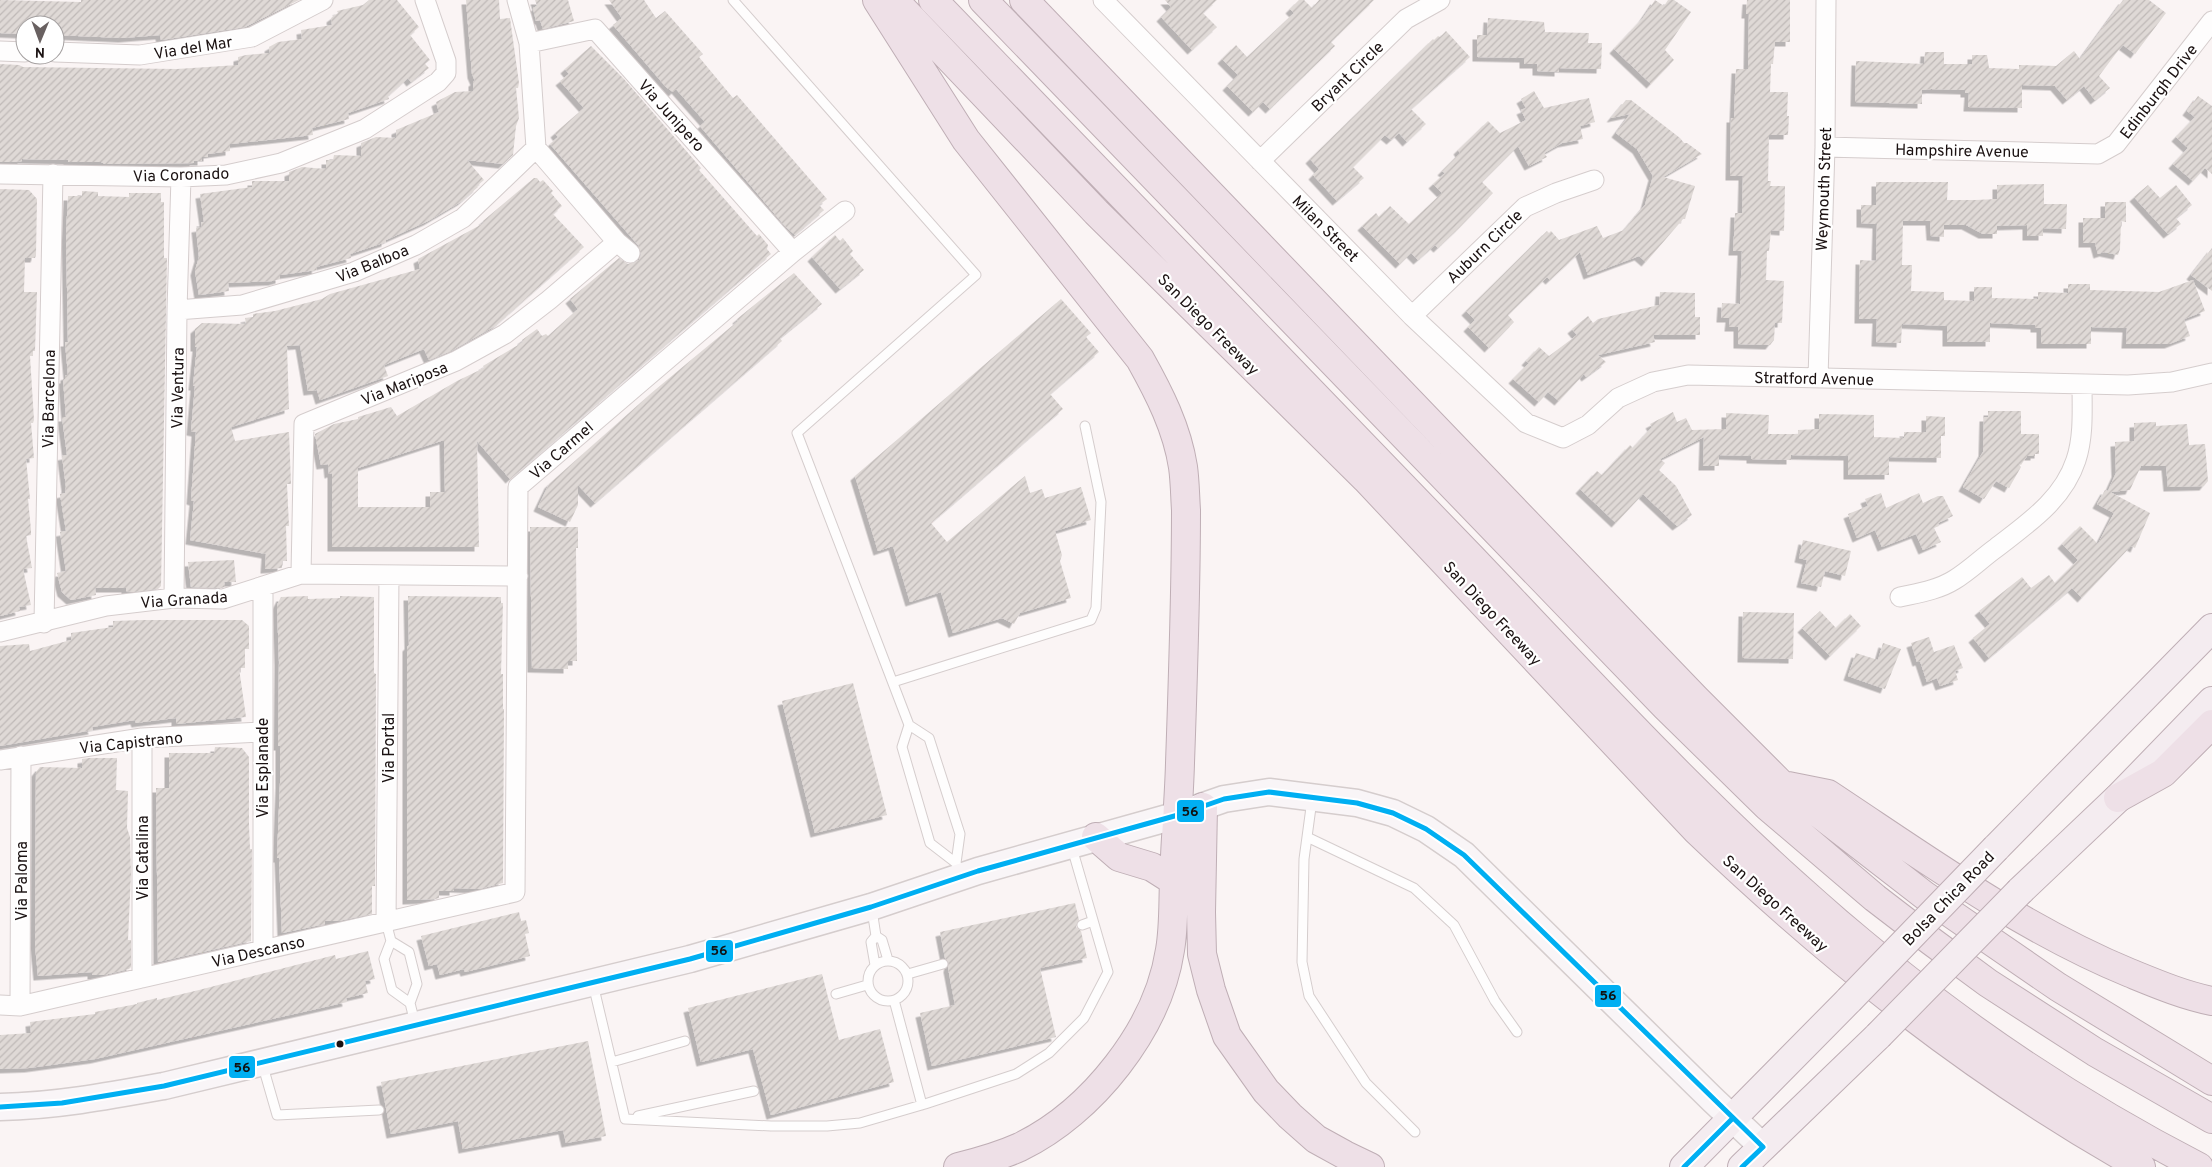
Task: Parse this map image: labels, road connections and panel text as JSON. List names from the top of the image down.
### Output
{
  "streets": {
    "highway": ["San Diego Freeway"],
    "main road": ["Bolsa Chica Road"],
    "street": [
      "Via del Mar",
      "Bryant Circle",
      "Edinburgh Drive",
      "Via Junipero",
      "Hampshire Avenue",
      "Via Coronado",
      "Weymouth Street",
      "Milan Street",
      "Auburn Circle",
      "Via Balboa",
      "Stratford Avenue",
      "Via Mariposa",
      "Via Ventura",
      "Via Barcelona",
      "Via Carmel",
      "Via Granada",
      "Via Capistrano",
      "Via Portal",
      "Via Esplanade",
      "Via Catalina",
      "Via Paloma",
      "Via Descanso"
    ]
  },
  "crossings": [
    ["Bryant Circle", "Milan Street"],
    ["Edinburgh Drive", "Hampshire Avenue"],
    ["Via Junipero", "Via Carmel"],
    ["Hampshire Avenue", "Weymouth Street"],
    ["Via Coronado", "Via Ventura"],
    ["Via Coronado", "Via Barcelona"],
    ["Weymouth Street", "Stratford Avenue"],
    ["Milan Street", "Auburn Circle"],
    ["Milan Street", "Stratford Avenue"],
    ["Via Balboa", "Via Mariposa"],
    ["Via Balboa", "Via Ventura"],
    ["Via Mariposa", "Via Granada"],
    ["Via Ventura", "Via Granada"],
    ["Via Barcelona", "Via Granada"],
    ["Via Carmel", "Via Granada"],
    ["Via Carmel", "Via Descanso"],
    ["Via Granada", "Via Portal"],
    ["Via Granada", "Via Esplanade"],
    ["Via Capistrano", "Via Esplanade"],
    ["Via Capistrano", "Via Catalina"],
    ["Via Capistrano", "Via Paloma"],
    ["Via Portal", "Via Descanso"],
    ["Via Esplanade", "Via Descanso"],
    ["Via Catalina", "Via Descanso"],
    ["Via Paloma", "Via Descanso"]
  ],
  "lines": ["transit line 56"],
  "north": "bottom"
}
